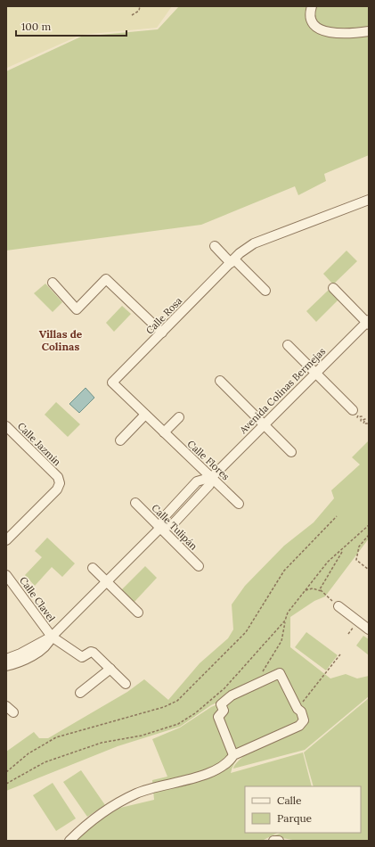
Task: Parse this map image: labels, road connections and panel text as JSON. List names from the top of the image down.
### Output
{
  "streets": {
    "street": [
      "Calle Rosa",
      "Avenida Colinas Bermejas",
      "Calle Jazmín",
      "Calle Flores",
      "Calle Tulipán",
      "Calle Clavel"
    ]
  },
  "crossings": [
    ["Calle Rosa", "Calle Flores"],
    ["Avenida Colinas Bermejas", "Calle Flores"],
    ["Avenida Colinas Bermejas", "Calle Tulipán"],
    ["Avenida Colinas Bermejas", "Calle Clavel"]
  ],
  "districts": ["Villas de Colinas"],
  "legend": ["Calle", "Parque"],
  "scale_bar": "100 m"
}
